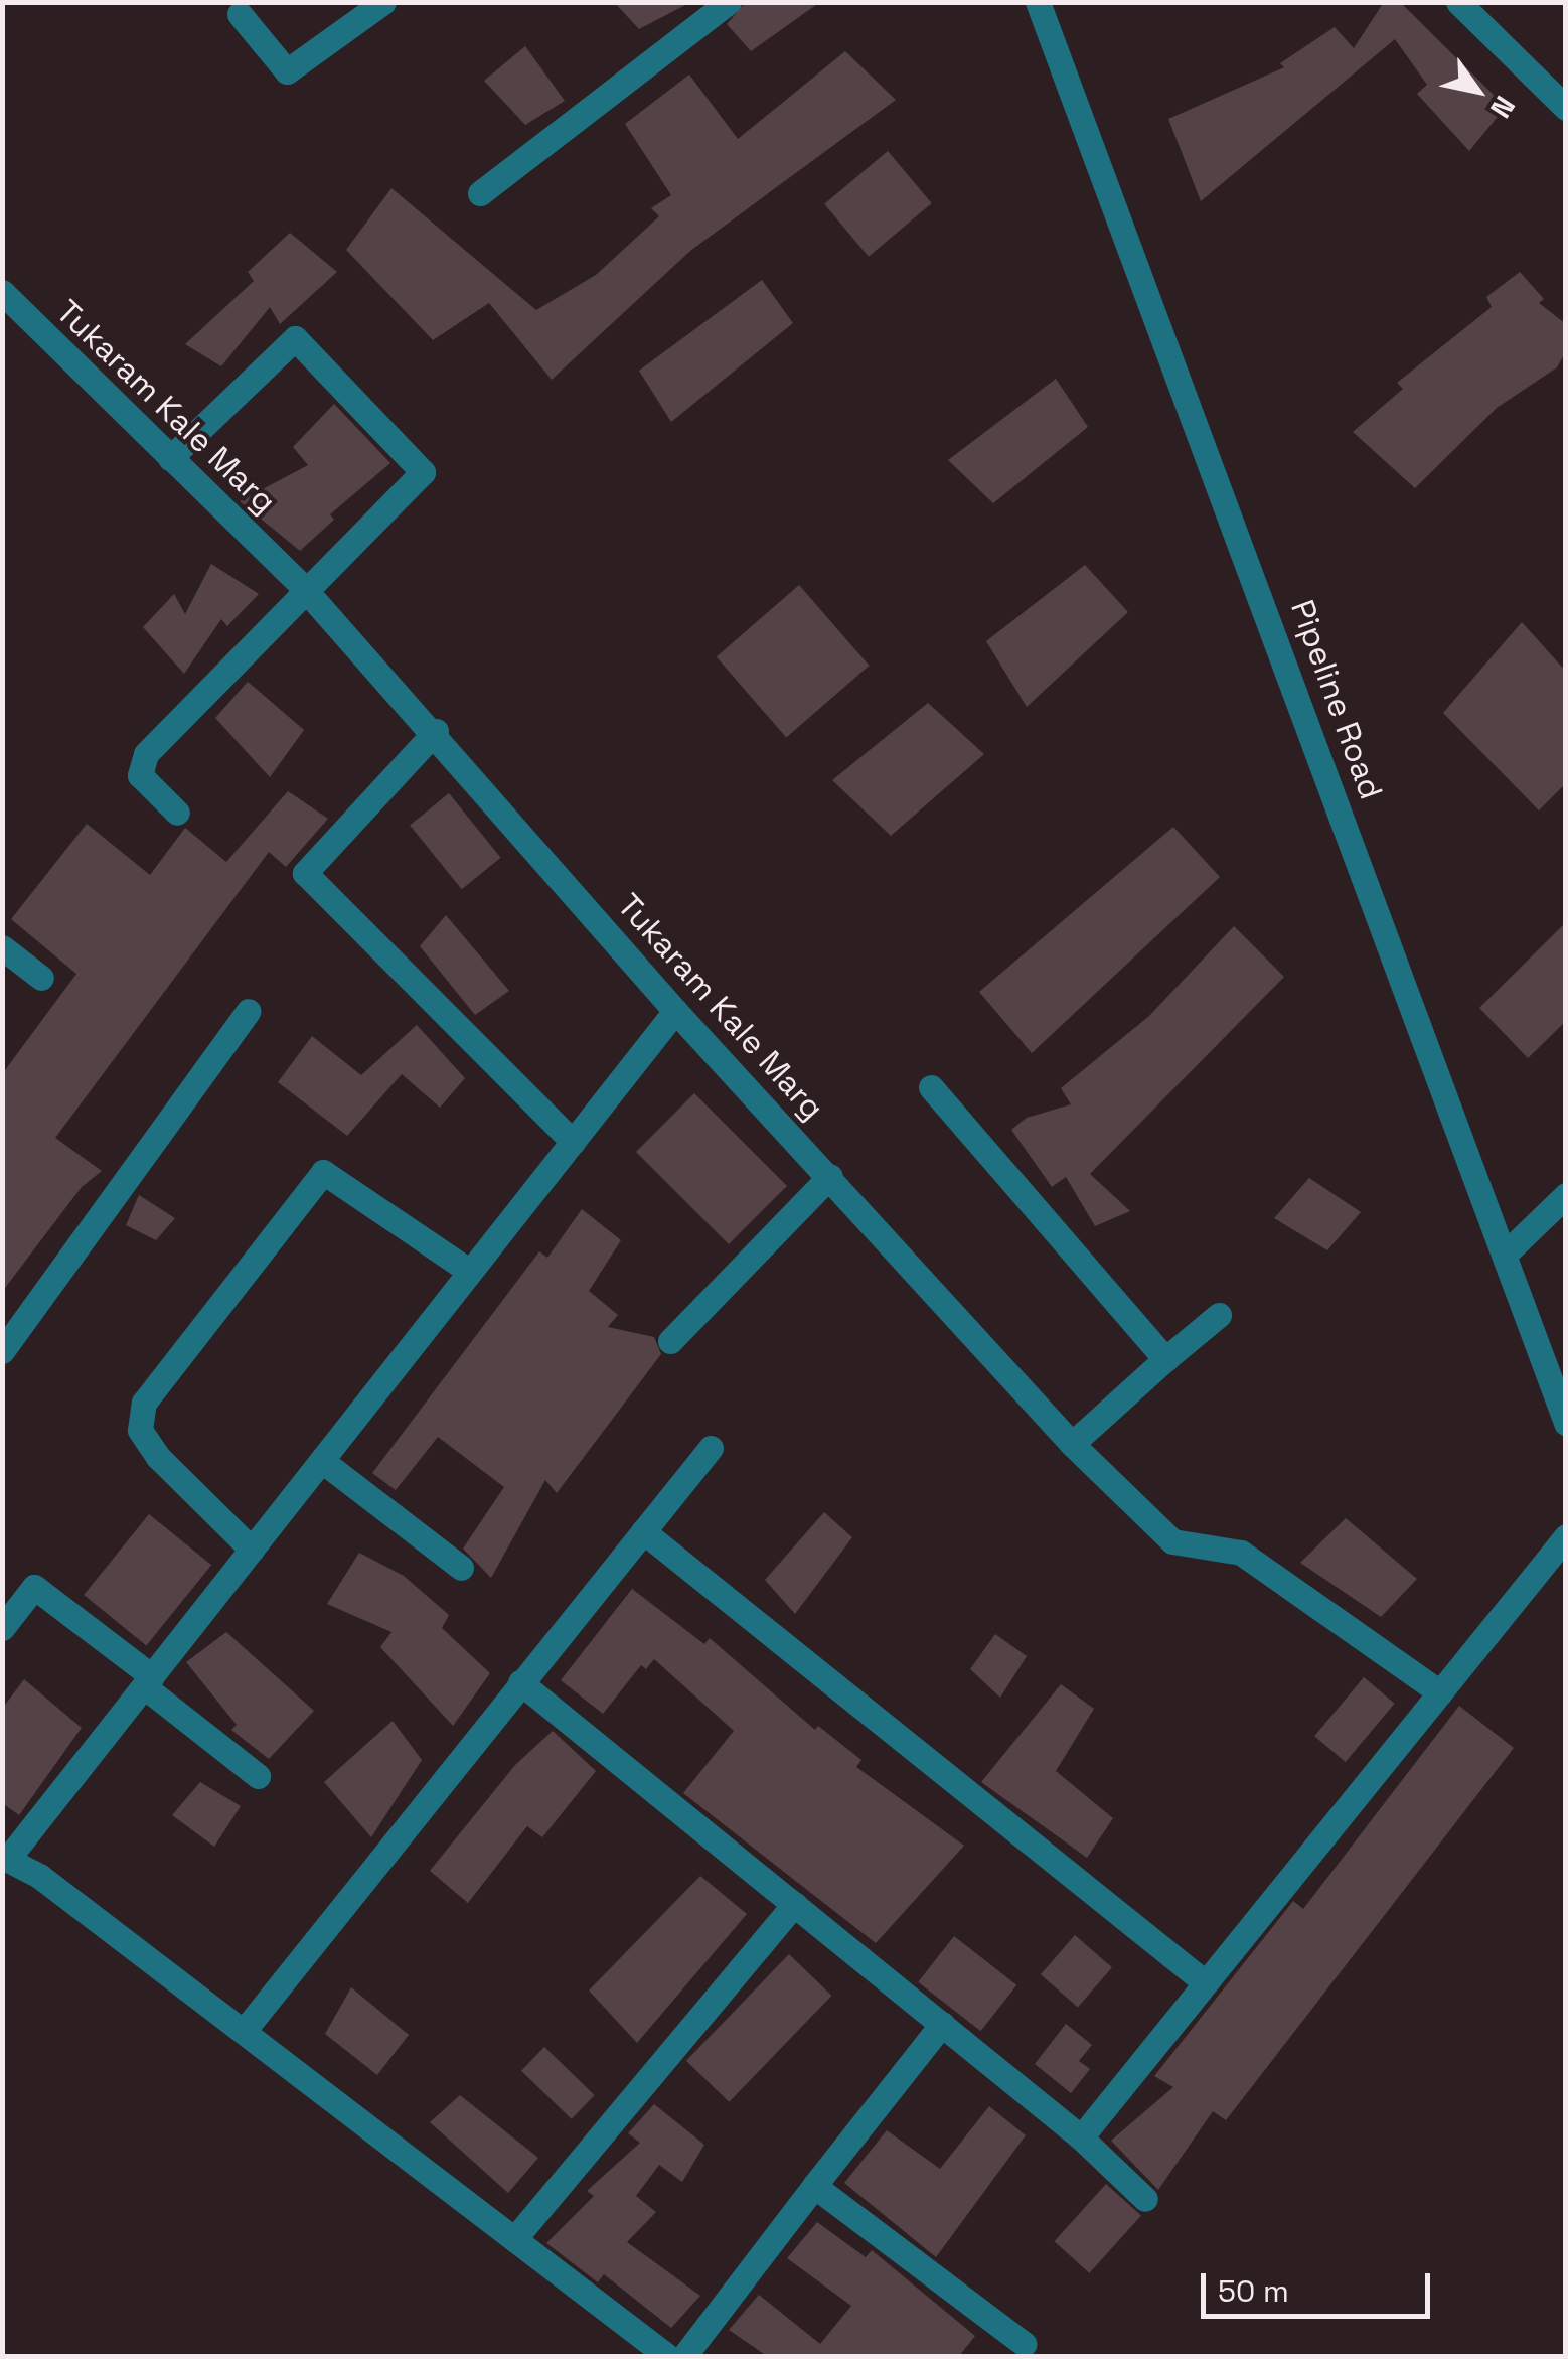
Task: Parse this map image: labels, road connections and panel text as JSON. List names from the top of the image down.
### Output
{
  "streets": {
    "street": ["Tukaram Kale Marg", "Pipeline Road"]
  },
  "scale_bar": "50 m",
  "north": "bottom right"
}
